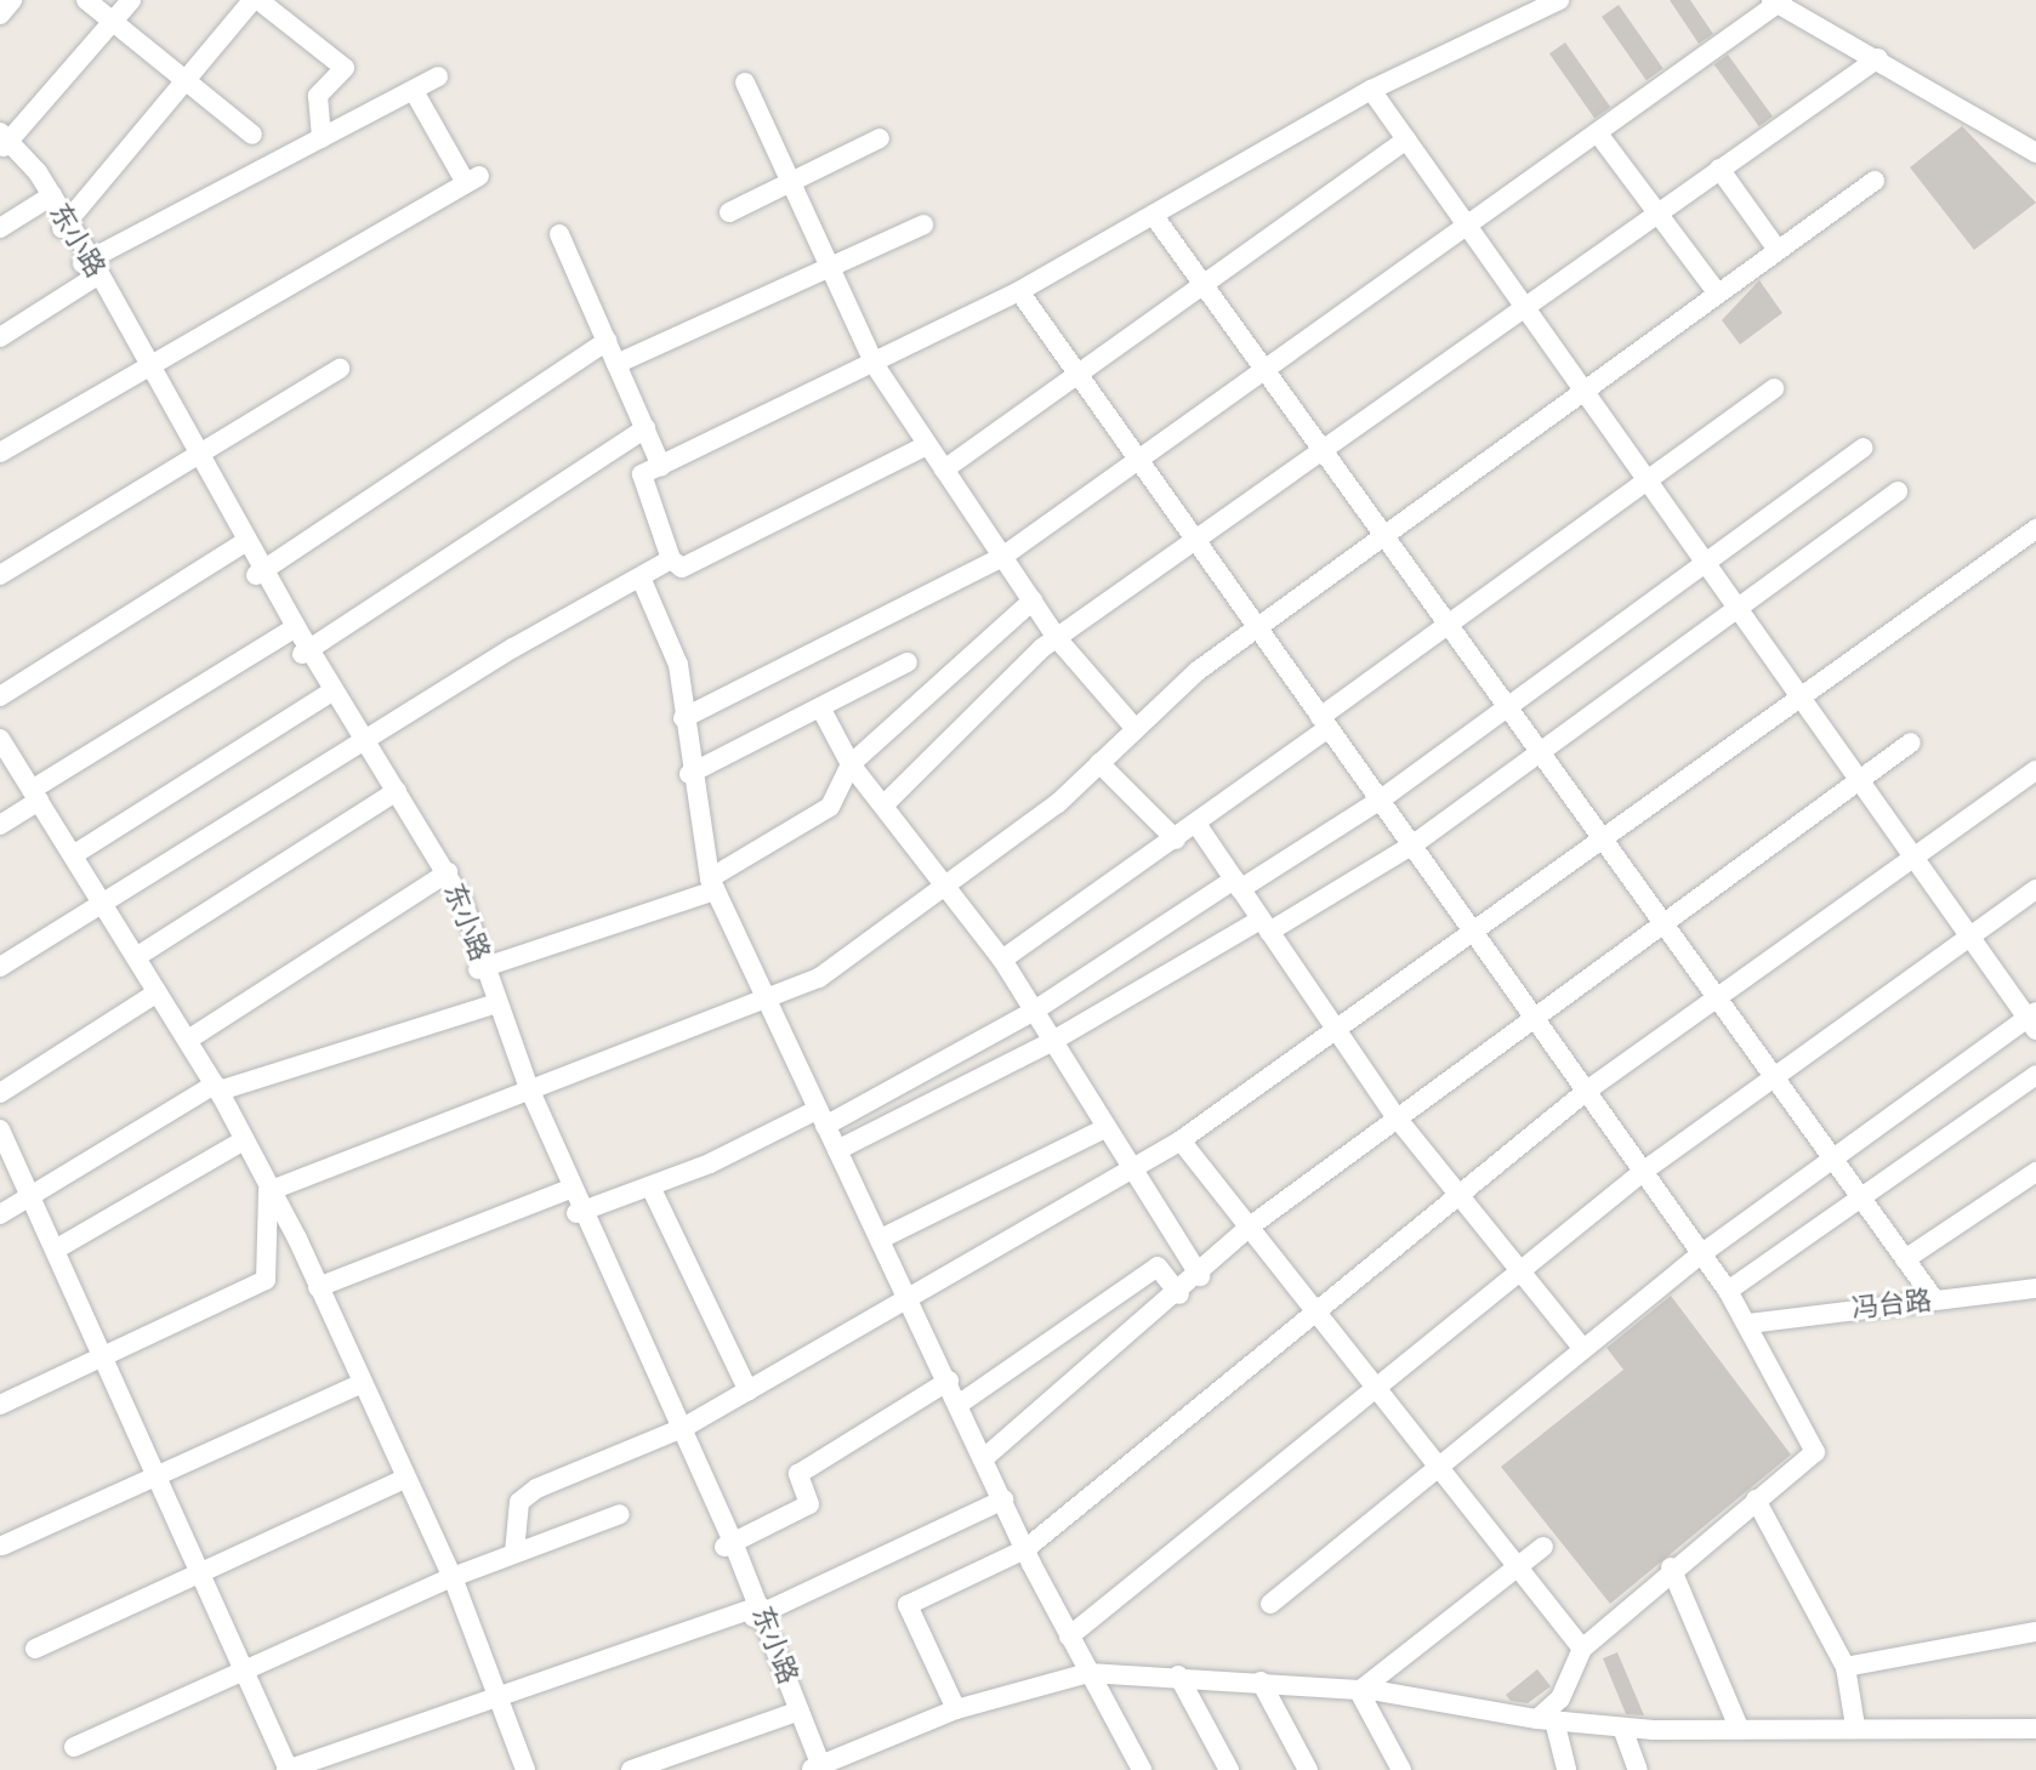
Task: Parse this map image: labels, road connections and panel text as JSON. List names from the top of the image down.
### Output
{
  "streets": {
    "street": ["东小路", "冯台路"]
  }
}
